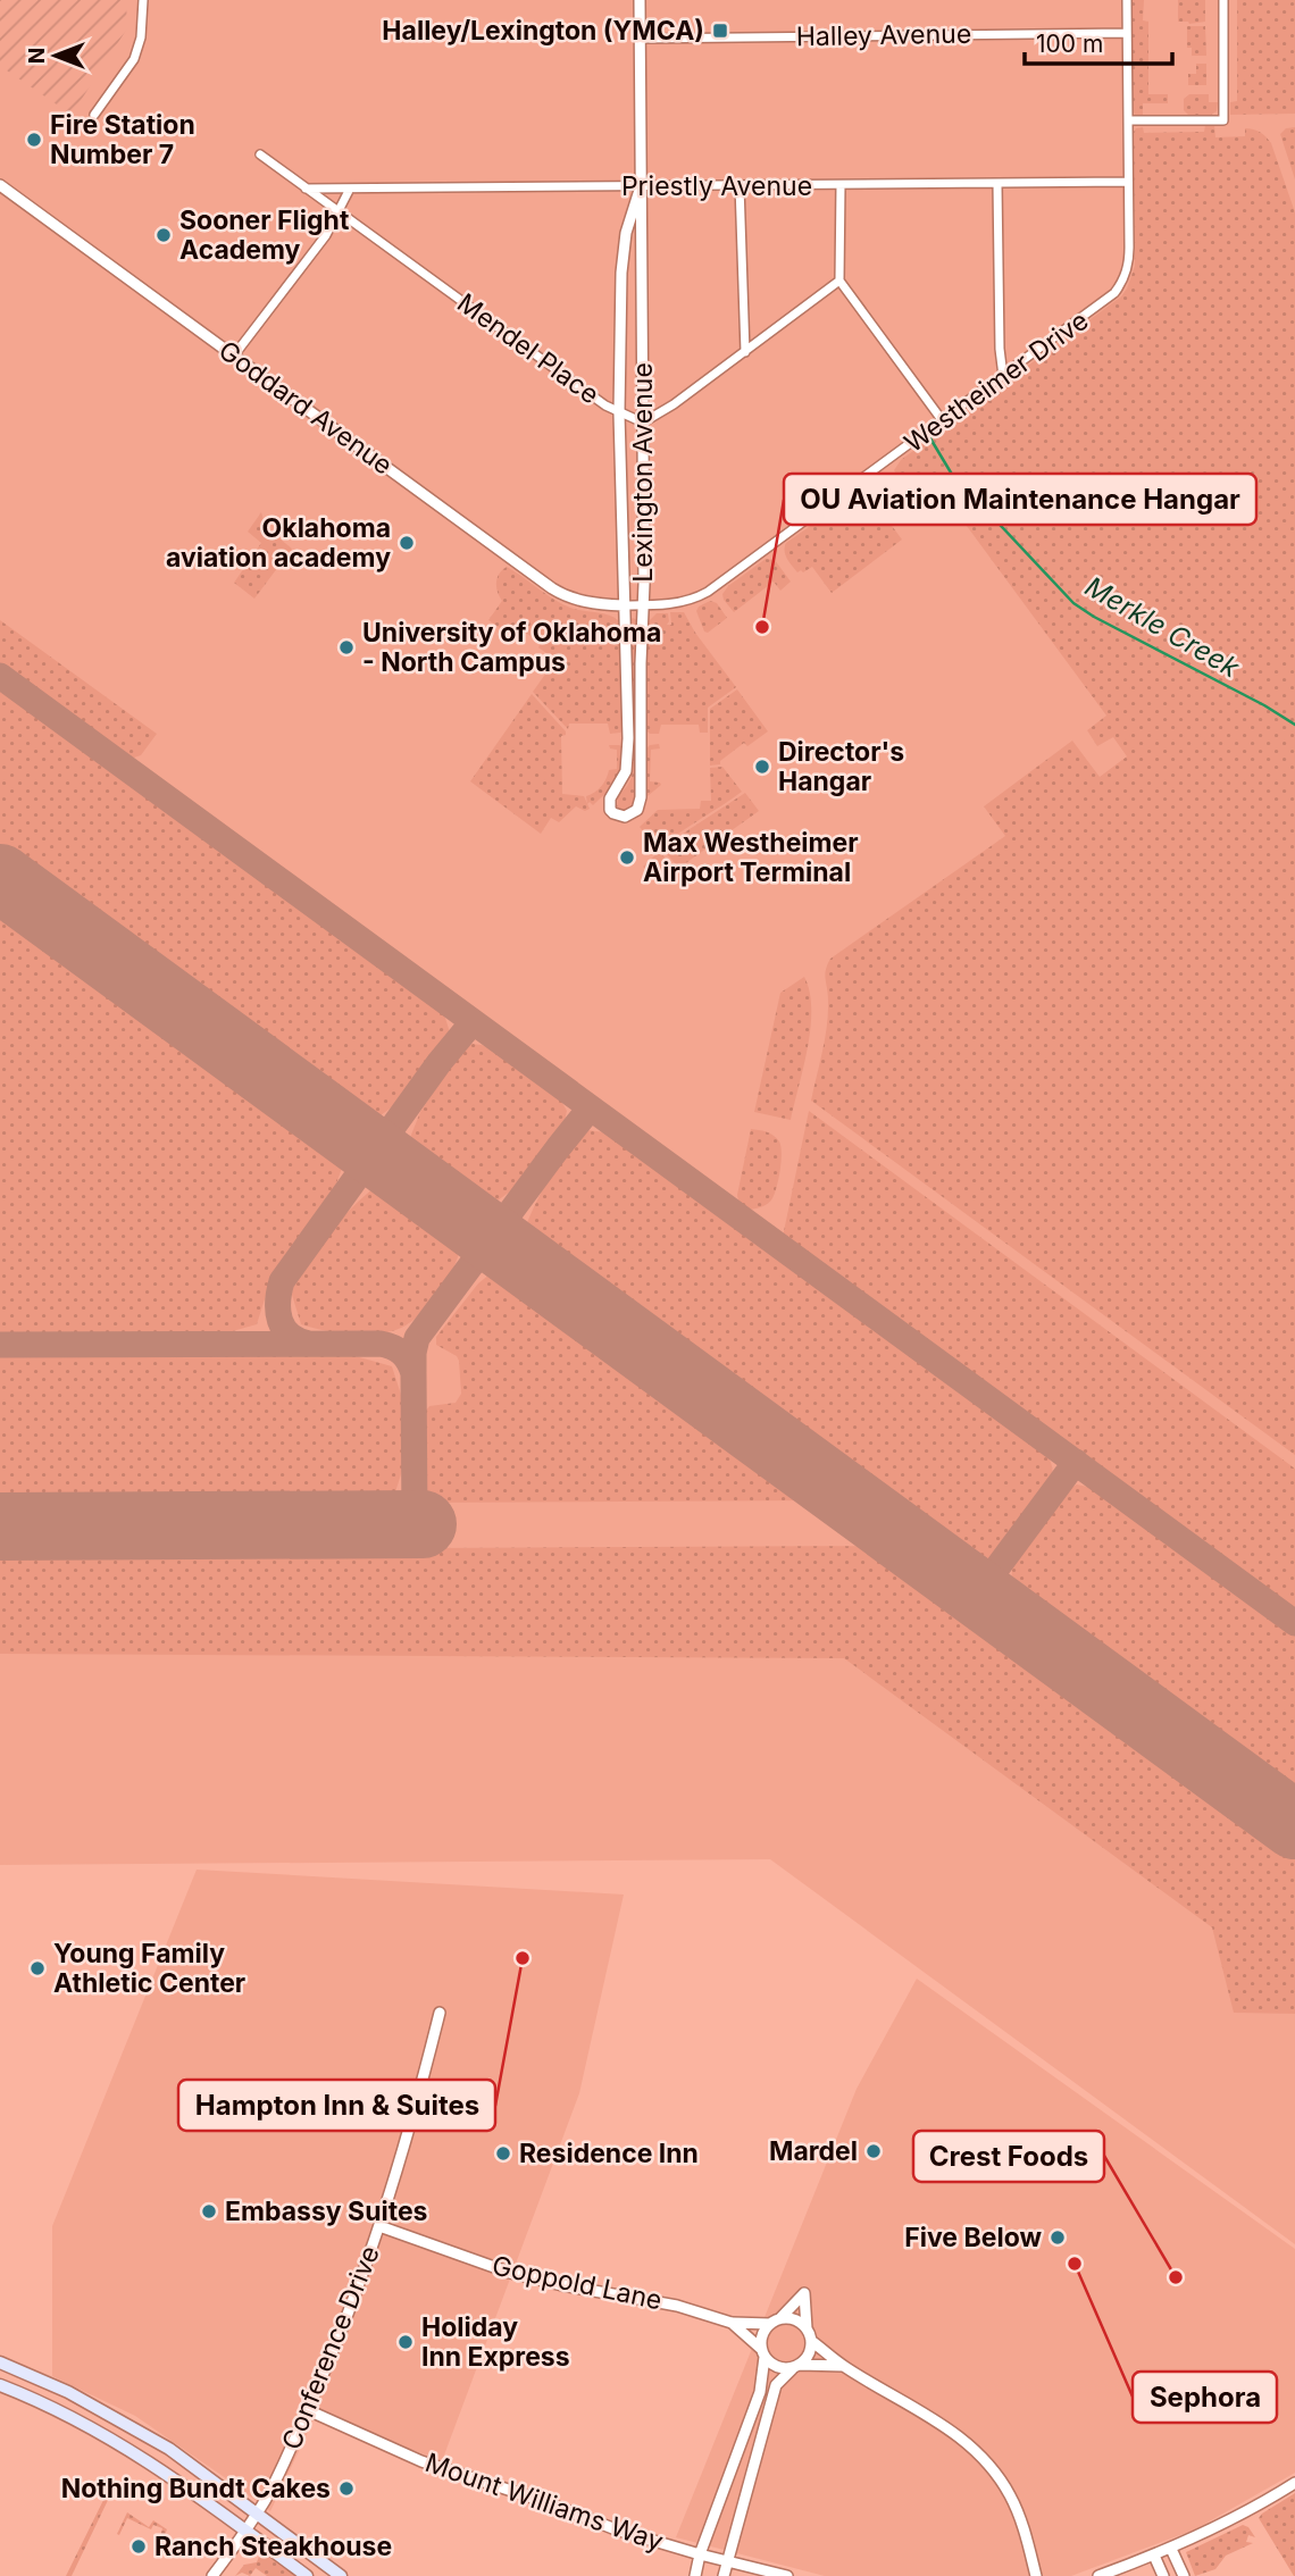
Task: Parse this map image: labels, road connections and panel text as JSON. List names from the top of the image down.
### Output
{
  "streets": {
    "street": [
      "Halley Avenue",
      "Priestly Avenue",
      "Mendel Place",
      "Westheimer Drive",
      "Goddard Avenue",
      "Lexington Avenue",
      "Goppold Lane",
      "Conference Drive",
      "Mount Williams Way"
    ]
  },
  "crossings": [
    ["Halley Avenue", "Westheimer Drive"],
    ["Halley Avenue", "Lexington Avenue"],
    ["Priestly Avenue", "Mendel Place"],
    ["Priestly Avenue", "Westheimer Drive"],
    ["Priestly Avenue", "Lexington Avenue"],
    ["Mendel Place", "Lexington Avenue"],
    ["Westheimer Drive", "Goddard Avenue"],
    ["Westheimer Drive", "Lexington Avenue"],
    ["Goddard Avenue", "Lexington Avenue"],
    ["Goppold Lane", "Conference Drive"],
    ["Conference Drive", "Mount Williams Way"]
  ],
  "water": ["Merkle Creek"],
  "places": {
    "transit": ["Halley/Lexington (YMCA)"],
    "other": [
      "Fire Station Number 7",
      "Sooner Flight Academy",
      "Oklahoma aviation academy",
      "OU Aviation Maintenance Hangar",
      "University of Oklahoma - North Campus",
      "Director's Hangar",
      "Max Westheimer Airport Terminal",
      "Hampton Inn & Suites",
      "Young Family Athletic Center",
      "Mardel",
      "Residence Inn",
      "Embassy Suites",
      "Five Below",
      "Sephora",
      "Crest Foods",
      "Holiday Inn Express",
      "Nothing Bundt Cakes",
      "Ranch Steakhouse"
    ]
  },
  "scale_bar": "100 m",
  "north": "left"
}
